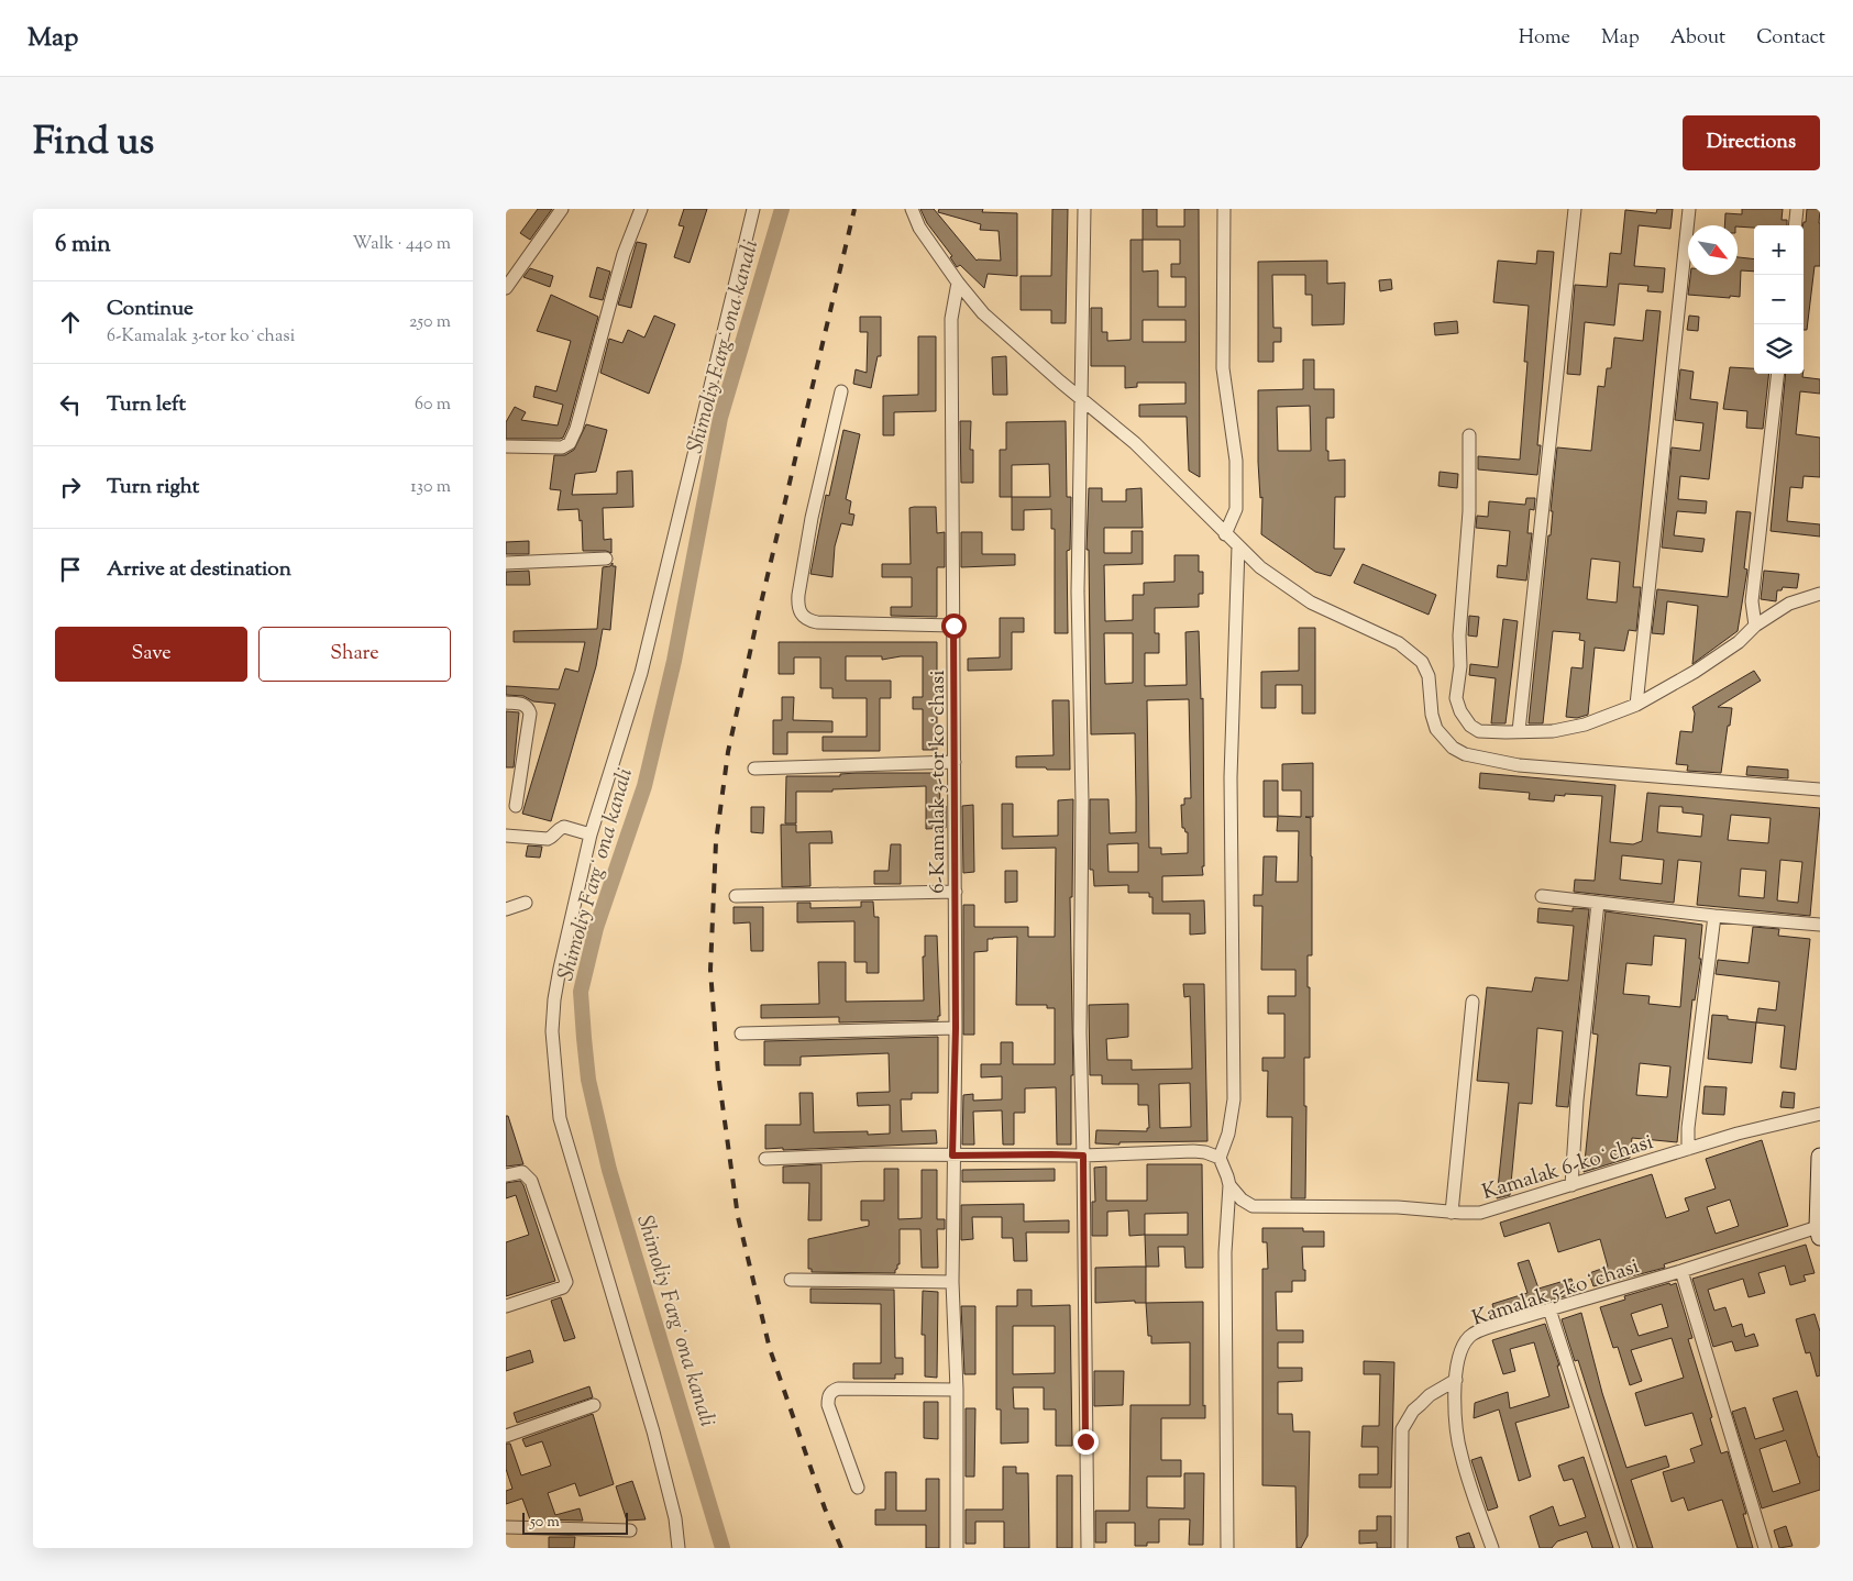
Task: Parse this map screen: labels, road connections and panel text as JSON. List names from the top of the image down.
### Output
{
  "streets": {
    "street": ["6-Kamalak 3-tor koʻchasi", "Kamalak 6-koʻchasi", "Kamalak 5-koʻchasi"]
  },
  "water": ["Shimoliy Fargʻona kanali"],
  "scale_bar": "50 m",
  "north": "bottom right",
  "page": {
    "header": "Map",
    "nav": [
      "Home",
      "Map",
      "About",
      "Contact"
    ],
    "title": "Find us",
    "buttons": [
      "Directions",
      ["Save", "Share"]
    ],
    "heading": ["6 min", "Walk · 440 m"],
    "map_buttons": ["+", "−"],
    "list": [
      ["Continue", "6-Kamalak 3-tor koʻchasi", "250 m"],
      ["Turn left", "60 m"],
      ["Turn right", "130 m"],
      "Arrive at destination"
    ],
    "scale": "50 m"
  }
}
